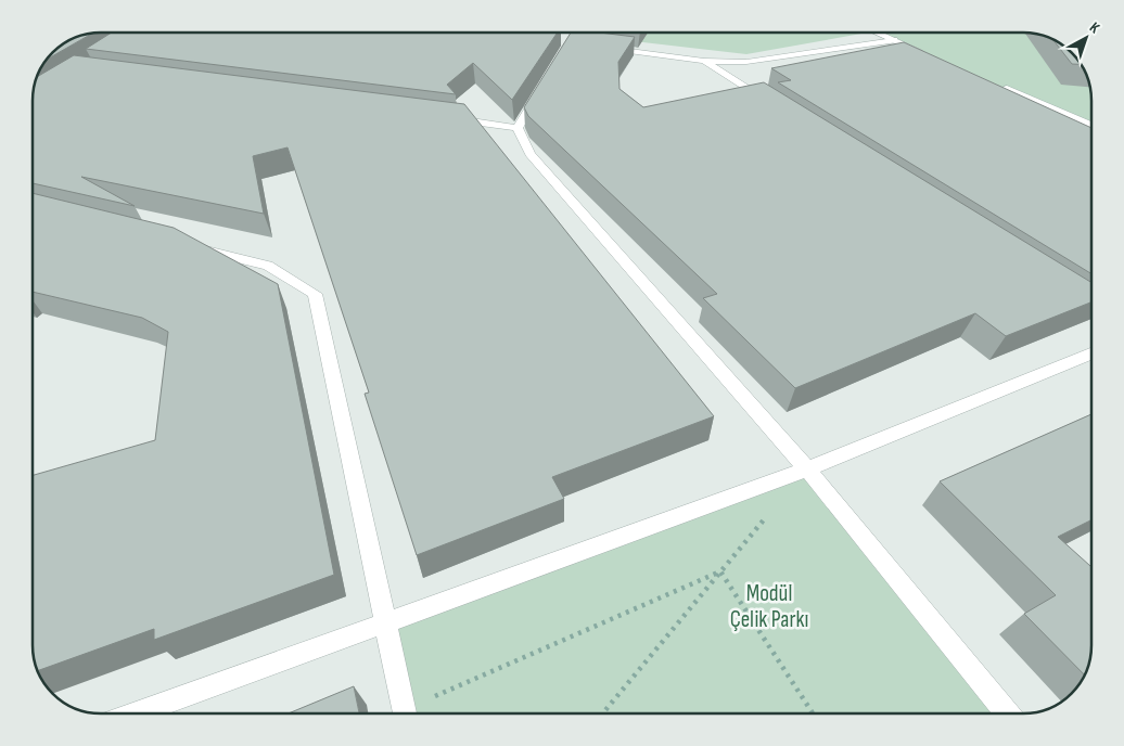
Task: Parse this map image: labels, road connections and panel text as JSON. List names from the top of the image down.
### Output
{
  "parks": ["Modül Çelik Parkı"],
  "north": "top right"
}
